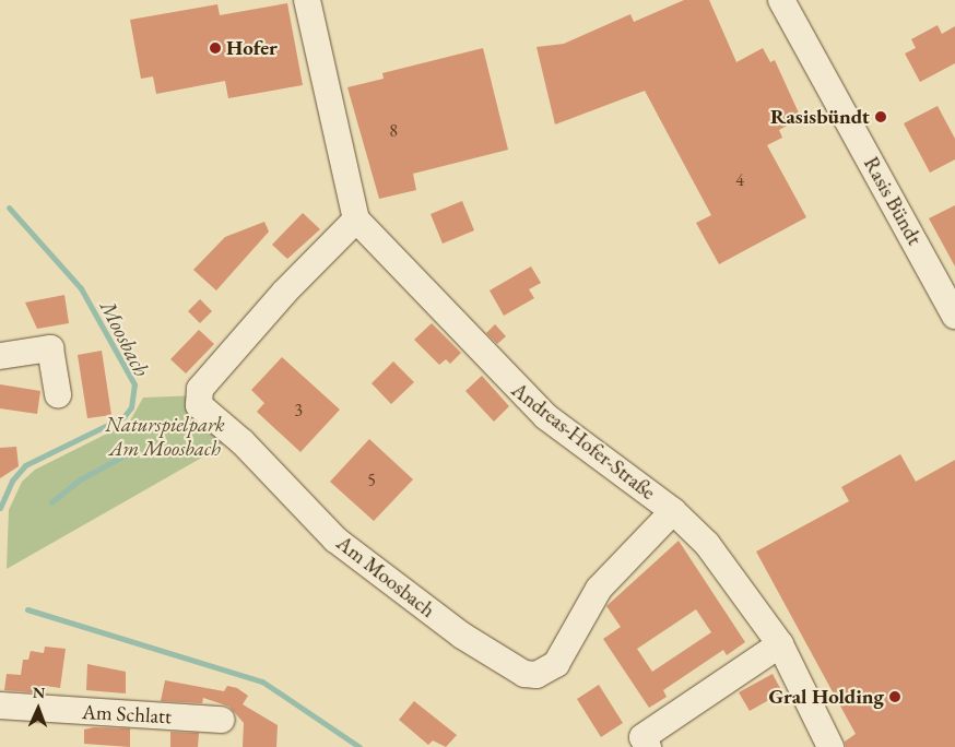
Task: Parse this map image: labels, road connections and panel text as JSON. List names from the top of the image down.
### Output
{
  "streets": {
    "street": [
      "Rasis Bündt",
      "Andreas-Hofer-Straße",
      "Am Moosbach",
      "Am Schlatt"
    ]
  },
  "crossings": [
    ["Andreas-Hofer-Straße", "Am Moosbach"]
  ],
  "water": ["Moosbach"],
  "parks": ["Naturspielpark Am Moosbach"],
  "places": ["Hofer", "Rasisbündt", "Gral Holding"],
  "house_numbers": [
    "8",
    "4",
    "3",
    "5"
  ],
  "north": "top"
}
